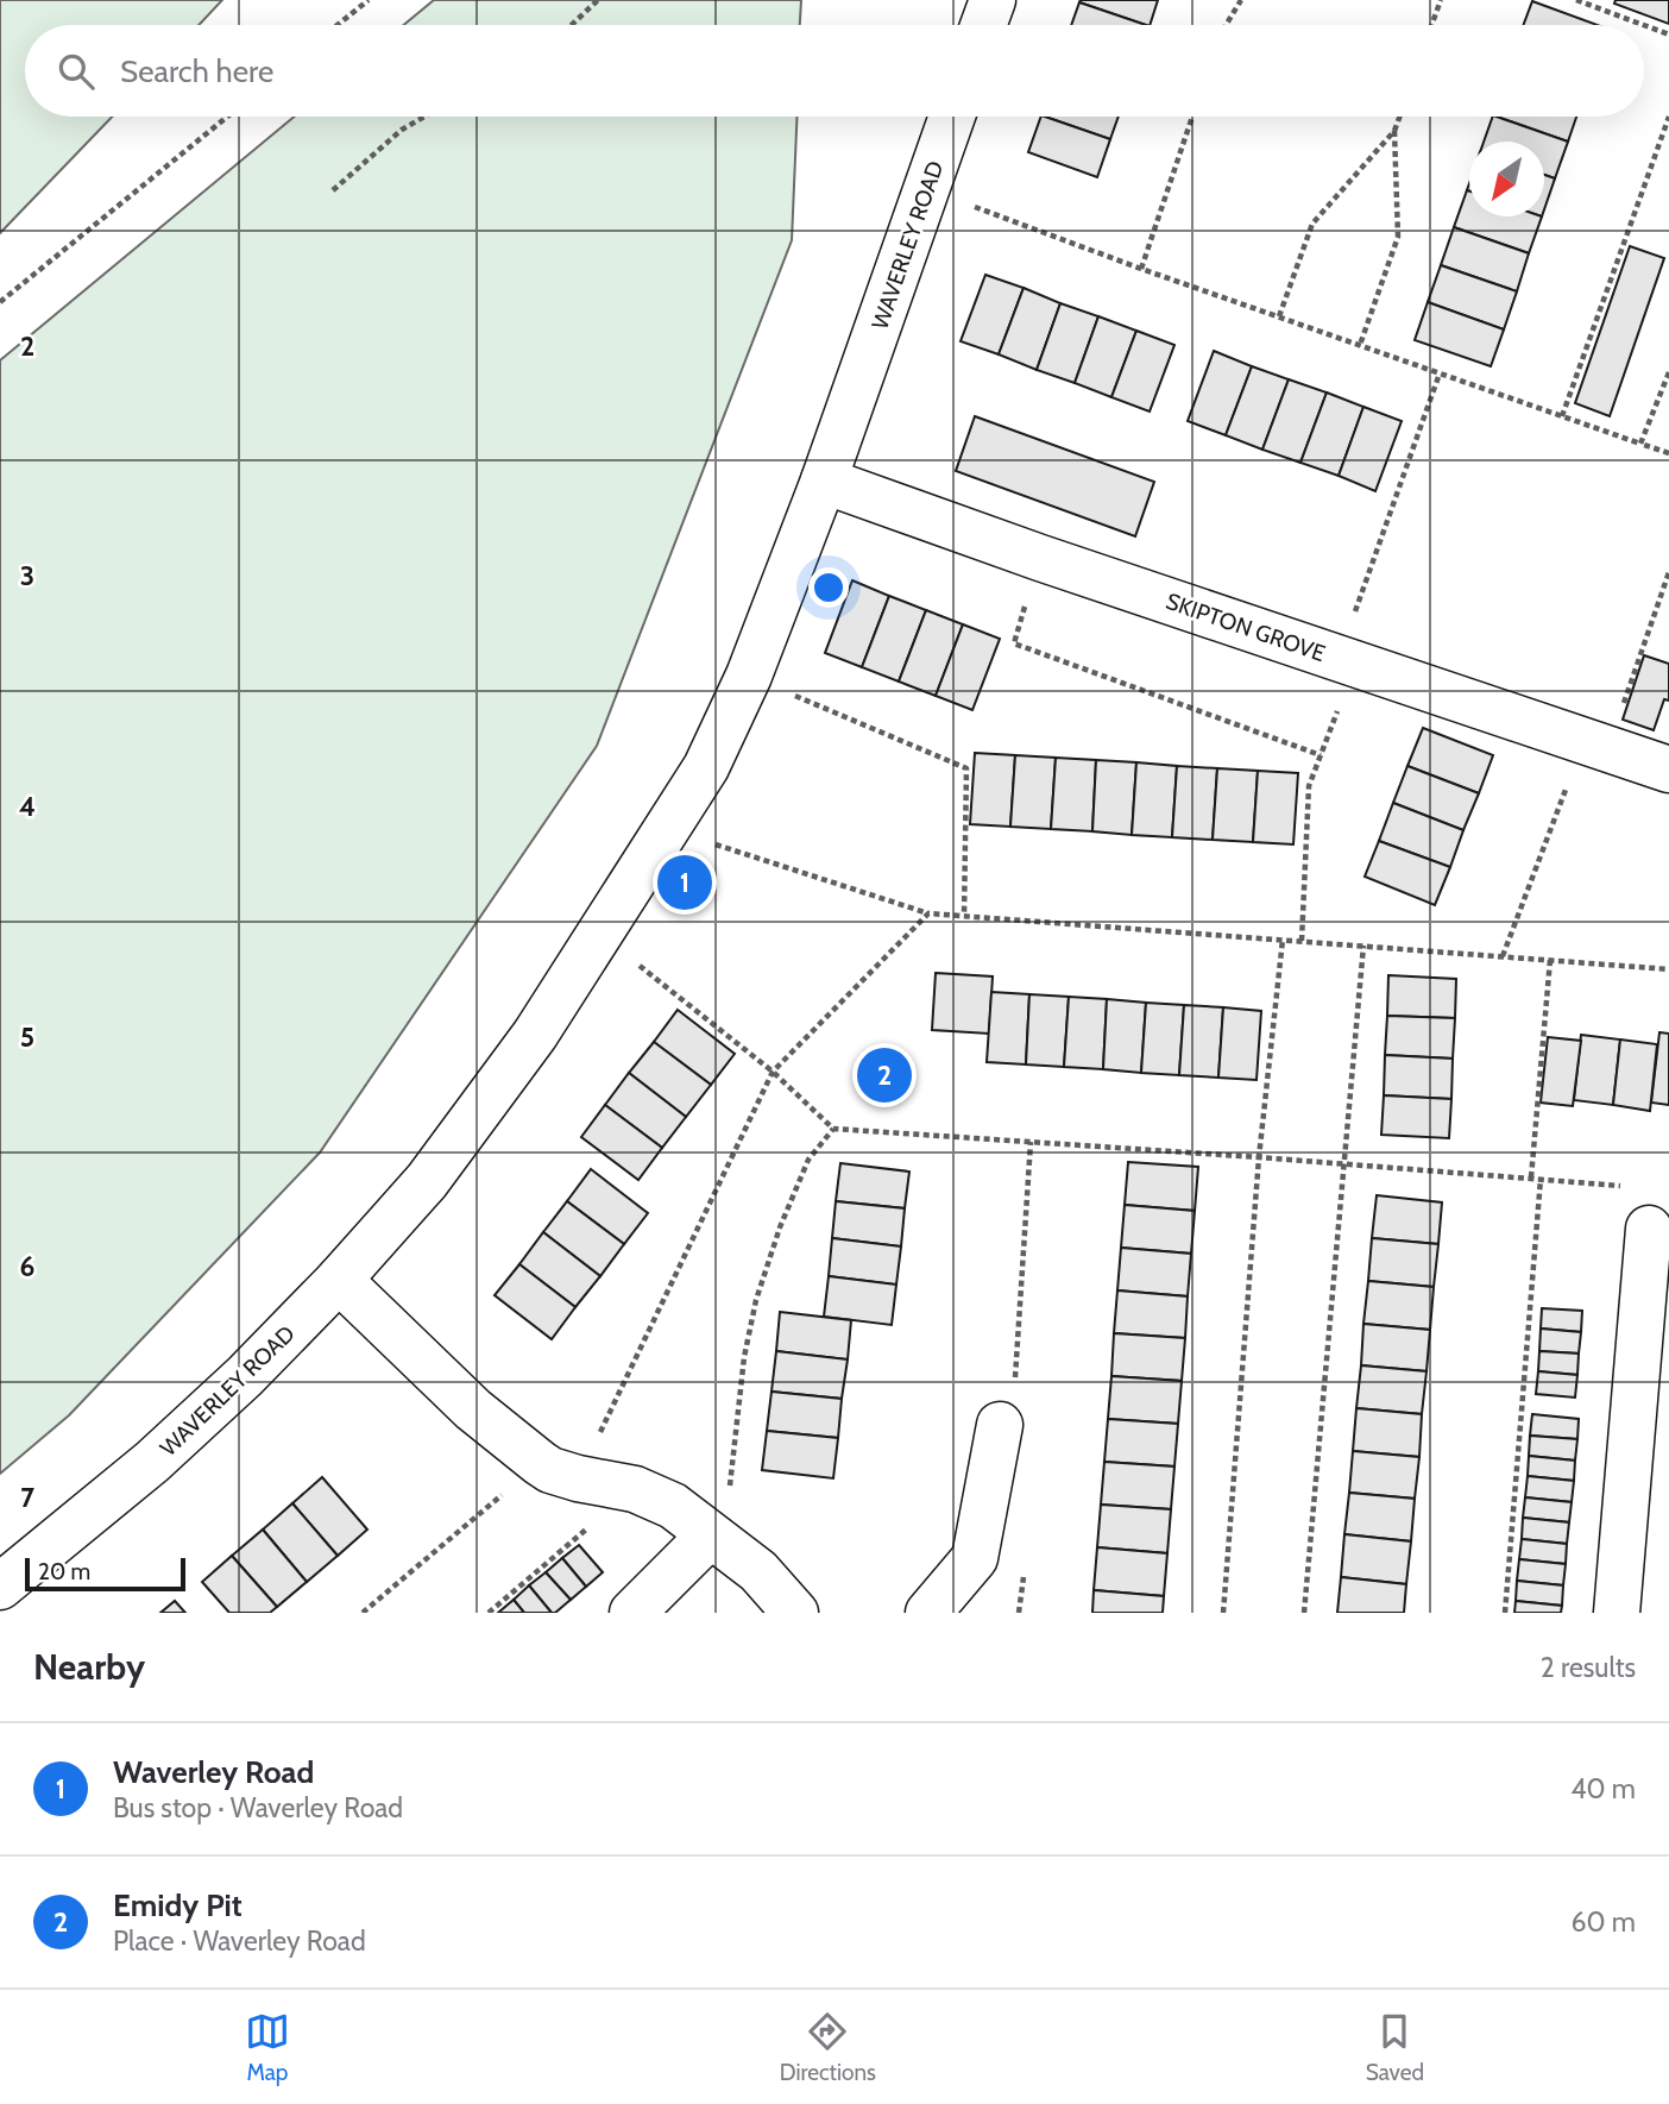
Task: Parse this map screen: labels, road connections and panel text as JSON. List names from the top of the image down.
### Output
{
  "streets": {
    "street": ["WAVERLEY ROAD", "SKIPTON GROVE"]
  },
  "crossings": [
    ["WAVERLEY ROAD", "SKIPTON GROVE"]
  ],
  "scale_bar": "20 m",
  "north": "bottom left",
  "page": {
    "search": "Search here",
    "pins": ["1", "2"],
    "scale": "20 m",
    "heading": ["Nearby", "2 results"],
    "list": [
      {
        "mark": "1",
        "name": "Waverley Road",
        "note": "Bus stop · Waverley Road",
        "value": "40 m"
      },
      {
        "mark": "2",
        "name": "Emidy Pit",
        "note": "Place · Waverley Road",
        "value": "60 m"
      }
    ],
    "nav": ["Map", "Directions", "Saved"]
  },
  "grid": {
    "rows": [
      "2",
      "3",
      "4",
      "5",
      "6",
      "7"
    ]
  }
}
